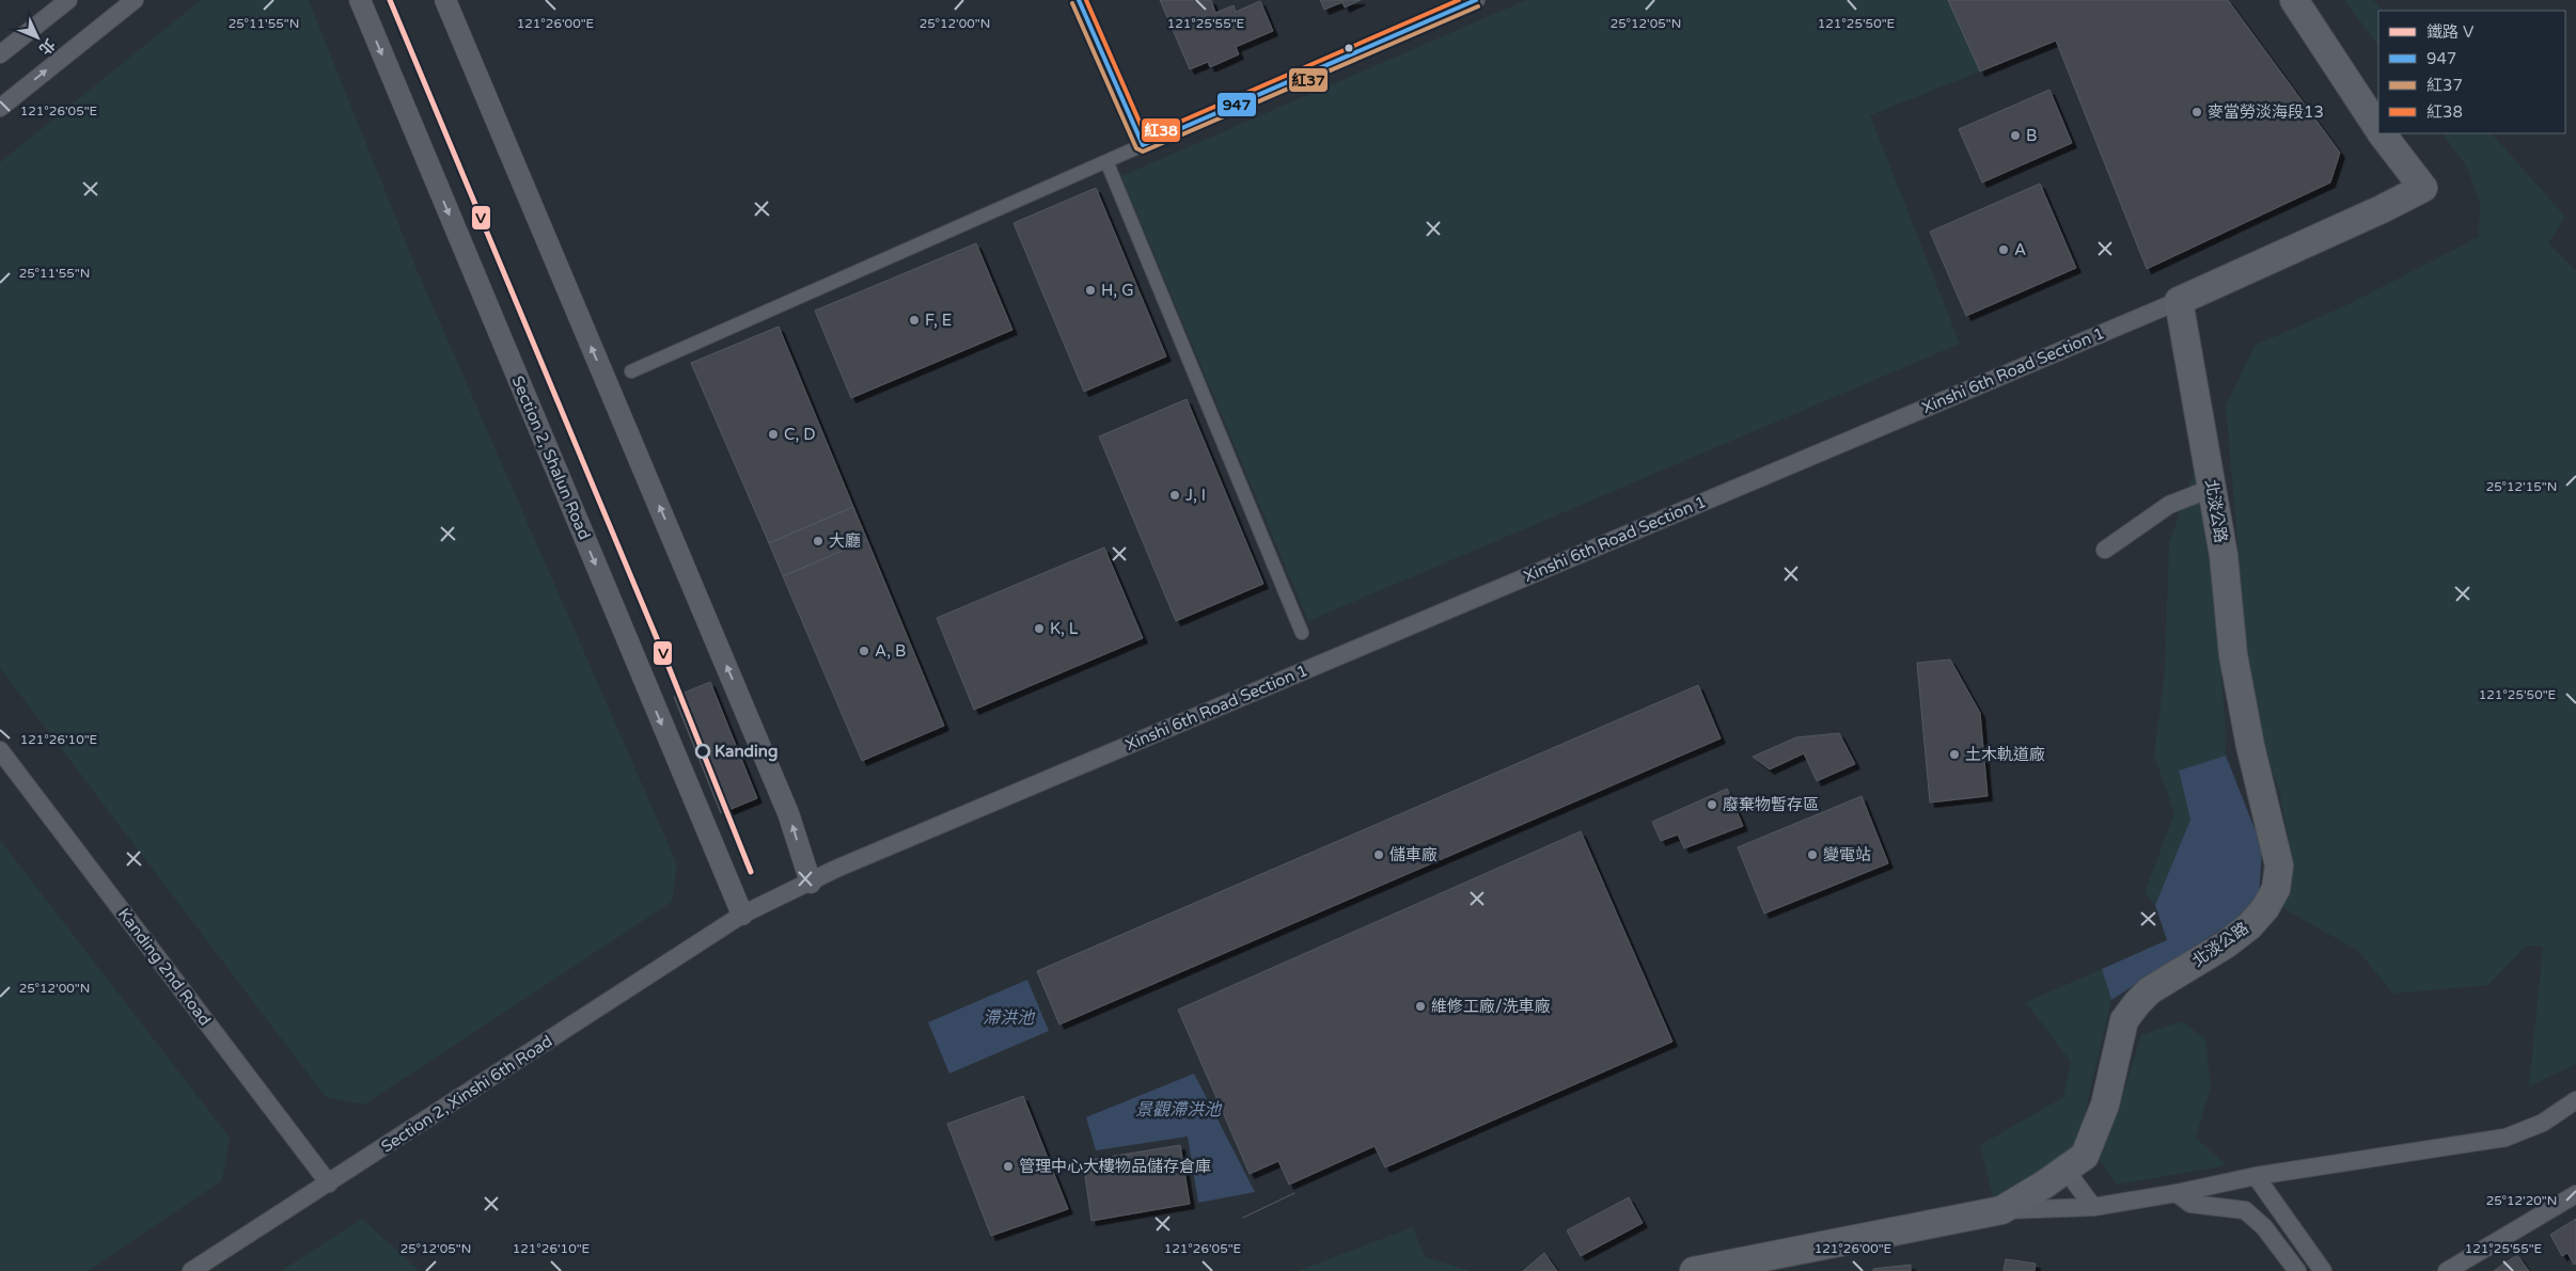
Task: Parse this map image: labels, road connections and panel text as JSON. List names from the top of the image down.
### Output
{
  "streets": {
    "main road": ["Xinshi 6th Road Section 1", "北淡公路"],
    "street": ["Section 2, Shalun Road", "Kanding 2nd Road", "Section 2, Xinshi 6th Road"]
  },
  "crossings": [
    ["Xinshi 6th Road Section 1", "Section 2, Shalun Road"],
    ["Xinshi 6th Road Section 1", "北淡公路"],
    ["Xinshi 6th Road Section 1", "Section 2, Xinshi 6th Road"],
    ["Section 2, Shalun Road", "Section 2, Xinshi 6th Road"],
    ["Kanding 2nd Road", "Section 2, Xinshi 6th Road"]
  ],
  "water": ["滯洪池", "景觀滯洪池"],
  "places": [
    "麥當勞淡海段13",
    "B",
    "A",
    "H, G",
    "F, E",
    "C, D",
    "J, I",
    "大廳",
    "K, L",
    "A, B",
    "Kanding",
    "土木軌道廠",
    "廢棄物暫存區",
    "儲車廠",
    "變電站",
    "維修工廠/洗車廠",
    "管理中心大樓物品儲存倉庫"
  ],
  "lines": [
    "rail line V",
    "transit line 947",
    "transit line 紅38",
    "transit line 紅37"
  ],
  "legend": [
    "鐵路 V",
    "947",
    "紅37",
    "紅38"
  ],
  "north": "bottom right",
  "coordinates": [
    "121°26'00\"E",
    "121°25'55\"E",
    "121°25'50\"E",
    "25°11'55\"N",
    "25°12'00\"N",
    "25°12'05\"N",
    "121°26'05\"E",
    "25°12'15\"N",
    "121°26'10\"E",
    "25°12'20\"N"
  ]
}
